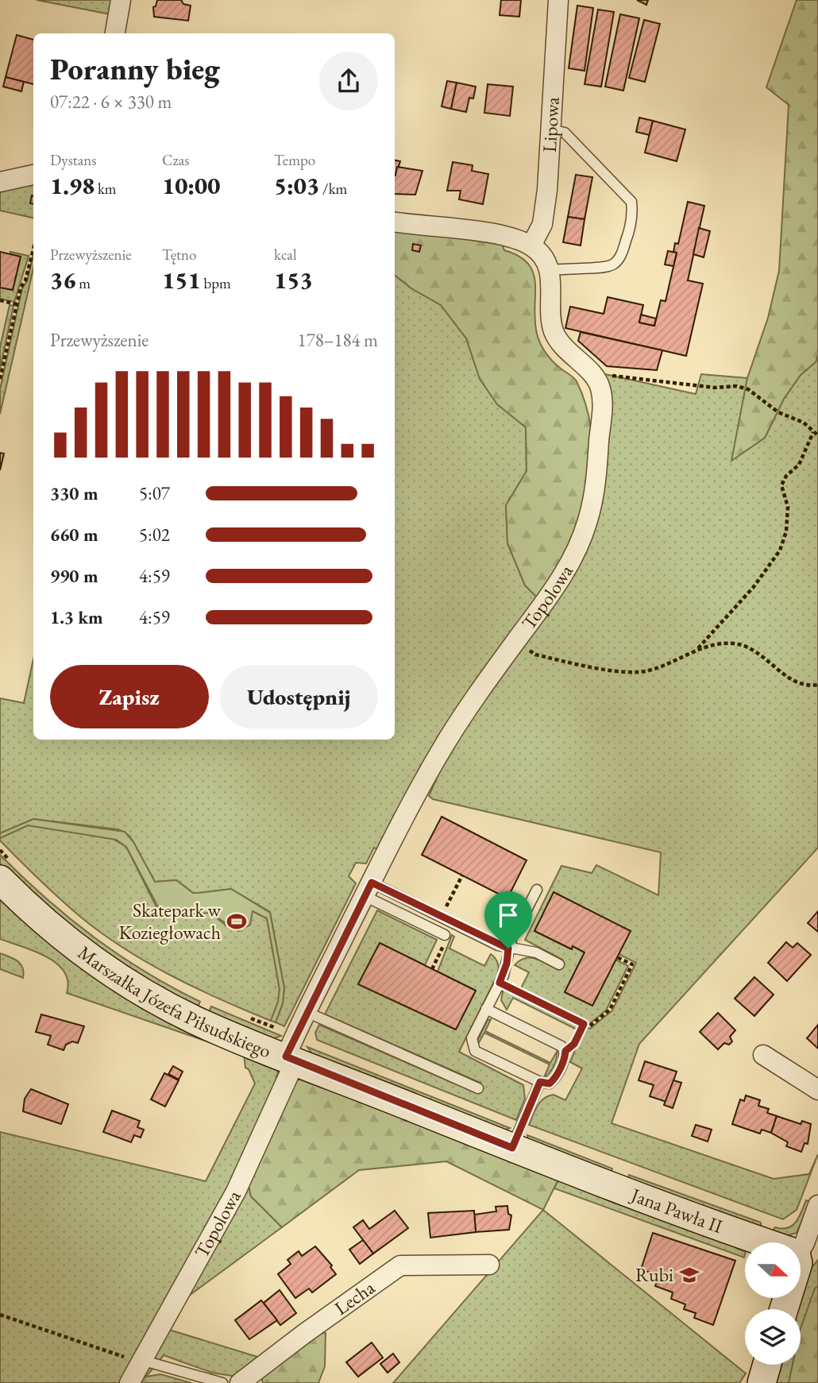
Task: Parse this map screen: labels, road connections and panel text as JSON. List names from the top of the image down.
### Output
{
  "streets": {
    "street": [
      "Lipowa",
      "Topolowa",
      "Marszałka Józefa Piłsudskiego",
      "Jana Pawła II",
      "Lecha"
    ]
  },
  "crossings": [
    ["Topolowa", "Marszałka Józefa Piłsudskiego"],
    ["Marszałka Józefa Piłsudskiego", "Jana Pawła II"]
  ],
  "places": {
    "sports": ["Skatepark w Koziegłowach"],
    "school or university": ["Rubi"]
  },
  "north": "right",
  "page": {
    "heading": ["Poranny bieg", "07:22 · 6 × 330 m"],
    "stats": [
      ["Dystans", "1.98 km"],
      ["Czas", "10:00"],
      ["Tempo", "5:03 /km"],
      ["Przewyższenie", "36 m"],
      ["Tętno", "151 bpm"],
      ["kcal", "153"]
    ],
    "chart": ["Przewyższenie", "178–184 m"],
    "list": [
      {
        "name": "330 m",
        "note": "5:07"
      },
      {
        "name": "660 m",
        "note": "5:02"
      },
      {
        "name": "990 m",
        "note": "4:59"
      },
      {
        "name": "1.3 km",
        "note": "4:59"
      }
    ],
    "buttons": ["Zapisz", "Udostępnij"]
  }
}
